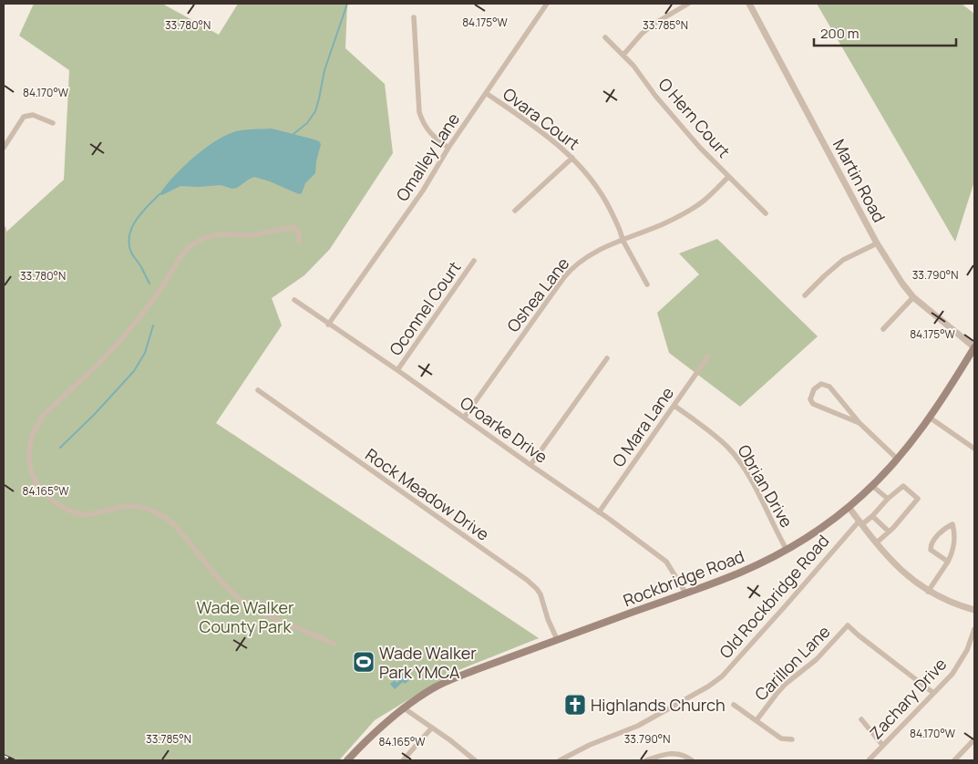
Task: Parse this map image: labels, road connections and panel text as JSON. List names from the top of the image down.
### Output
{
  "streets": {
    "main road": ["Rockbridge Road"],
    "street": [
      "O Hern Court",
      "Ovara Court",
      "Omalley Lane",
      "Martin Road",
      "Oshea Lane",
      "Oconnel Court",
      "O Mara Lane",
      "Oroarke Drive",
      "Obrian Drive",
      "Rock Meadow Drive",
      "Old Rockbridge Road",
      "Carillon Lane",
      "Zachary Drive"
    ]
  },
  "crossings": [
    ["O Hern Court", "Oshea Lane"],
    ["Ovara Court", "Omalley Lane"],
    ["Ovara Court", "Oshea Lane"],
    ["Omalley Lane", "Oroarke Drive"],
    ["Martin Road", "Rockbridge Road"],
    ["Oshea Lane", "Oroarke Drive"],
    ["Oconnel Court", "Oroarke Drive"],
    ["O Mara Lane", "Oroarke Drive"],
    ["O Mara Lane", "Obrian Drive"],
    ["Oroarke Drive", "Rockbridge Road"],
    ["Obrian Drive", "Rockbridge Road"],
    ["Rock Meadow Drive", "Rockbridge Road"],
    ["Carillon Lane", "Zachary Drive"]
  ],
  "parks": ["Wade Walker County Park"],
  "places": {
    "sports": ["Wade Walker Park YMCA"],
    "church": ["Highlands Church"]
  },
  "scale_bar": "200 m",
  "coordinates": [
    "84.175°W",
    "33.780°N",
    "33.785°N",
    "84.170°W",
    "33.790°N",
    "84.165°W"
  ]
}
